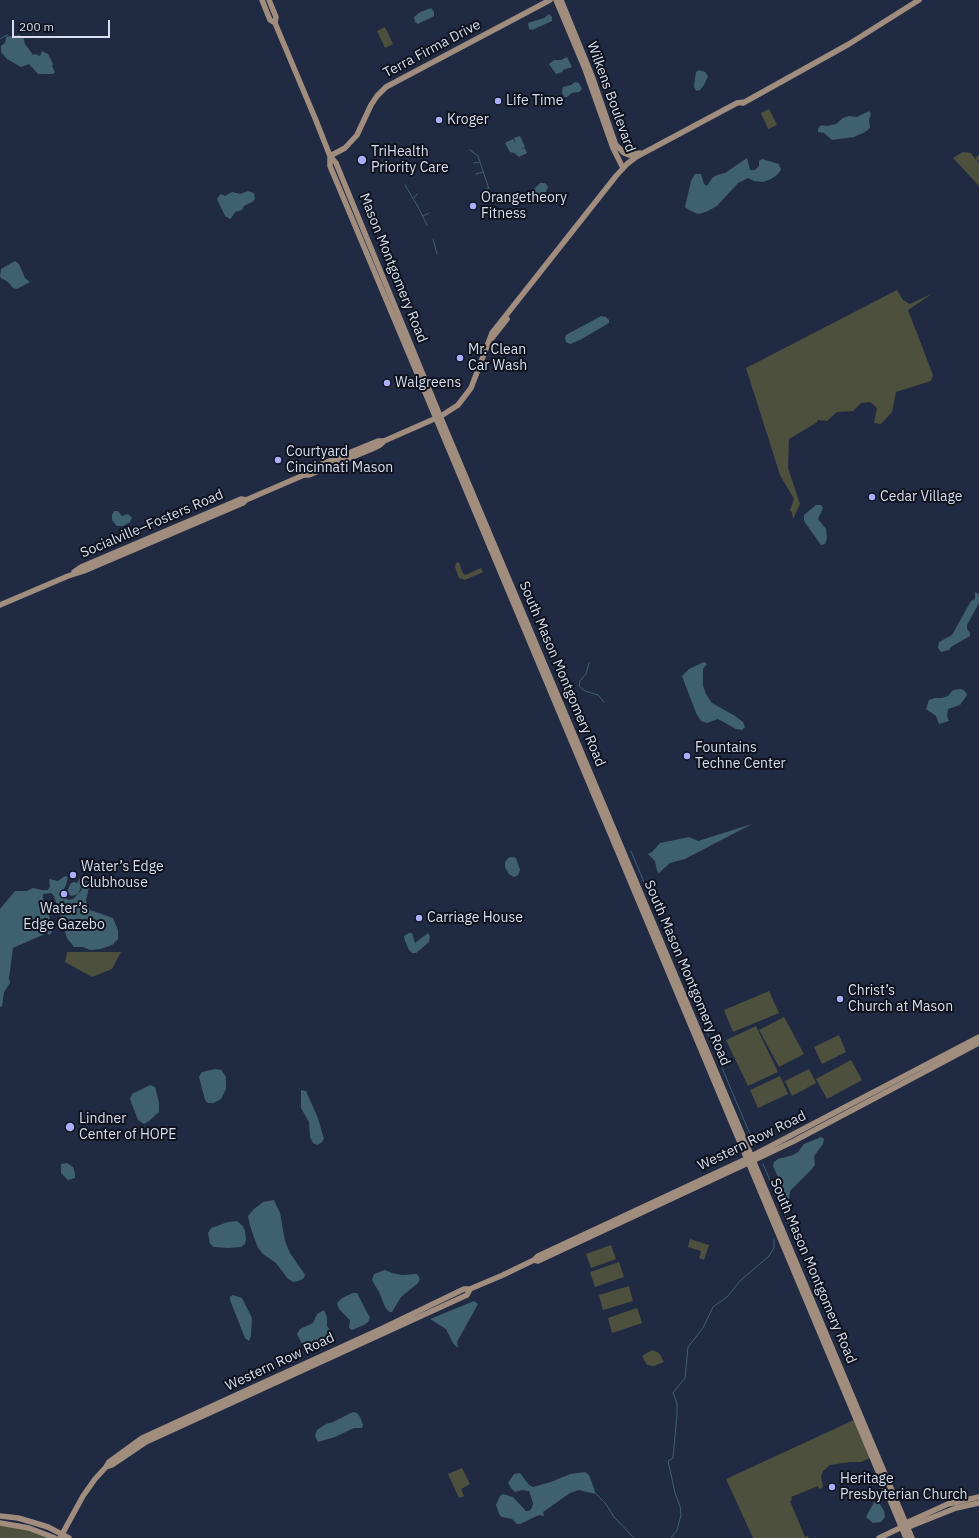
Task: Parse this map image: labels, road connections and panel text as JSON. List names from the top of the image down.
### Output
{
  "streets": {
    "main road": [
      "Terra Firma Drive",
      "Wilkens Boulevard",
      "Mason Montgomery Road",
      "Socialville–Fosters Road",
      "South Mason Montgomery Road",
      "Western Row Road"
    ]
  },
  "crossings": [
    ["Terra Firma Drive", "Mason Montgomery Road"],
    ["Wilkens Boulevard", "Socialville–Fosters Road"],
    ["Mason Montgomery Road", "Socialville–Fosters Road"],
    ["Mason Montgomery Road", "South Mason Montgomery Road"],
    ["Socialville–Fosters Road", "South Mason Montgomery Road"],
    ["South Mason Montgomery Road", "Western Row Road"]
  ],
  "places": [
    "Life Time",
    "Kroger",
    "TriHealth Priority Care",
    "Orangetheory Fitness",
    "Mr. Clean Car Wash",
    "Walgreens",
    "Courtyard Cincinnati Mason",
    "Cedar Village",
    "Fountains Techne Center",
    "Water’s Edge Clubhouse",
    "Water’s Edge Gazebo",
    "Carriage House",
    "Christ’s Church at Mason",
    "Lindner Center of HOPE",
    "Heritage Presbyterian Church"
  ],
  "scale_bar": "200 m"
}
